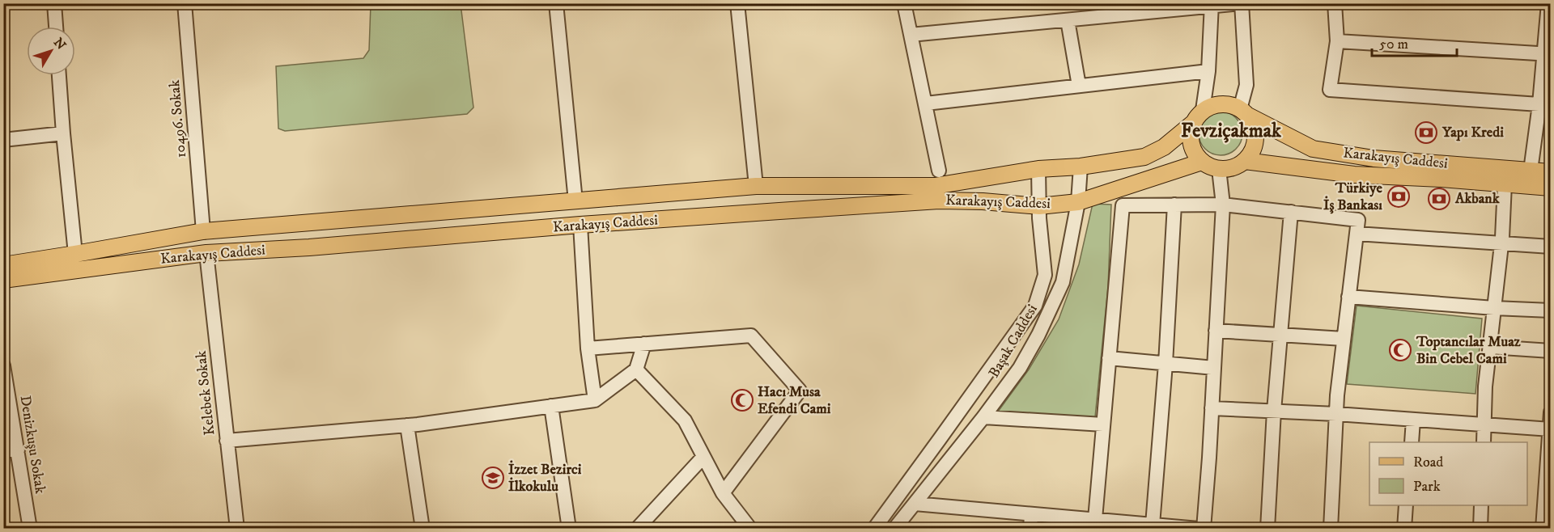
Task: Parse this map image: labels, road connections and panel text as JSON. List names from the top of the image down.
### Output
{
  "streets": {
    "main road": ["Karakayış Caddesi"],
    "street": [
      "10496. Sokak",
      "Başak Caddesi",
      "Kelebek Sokak",
      "Denizkuşu Sokak"
    ]
  },
  "crossings": [
    ["10496. Sokak", "Karakayış Caddesi"],
    ["Karakayış Caddesi", "Başak Caddesi"],
    ["Karakayış Caddesi", "Kelebek Sokak"]
  ],
  "districts": ["Fevziçakmak"],
  "places": {
    "bank": ["Yapı Kredi", "Türkiye İş Bankası", "Akbank"],
    "mosque": ["Toptancılar Muaz Bin Cebel Cami", "Hacı Musa Efendi Cami"],
    "school or university": ["İzzet Bezirci İlkokulu"]
  },
  "legend": ["Road", "Park"],
  "scale_bar": "50 m",
  "north": "top right"
}
